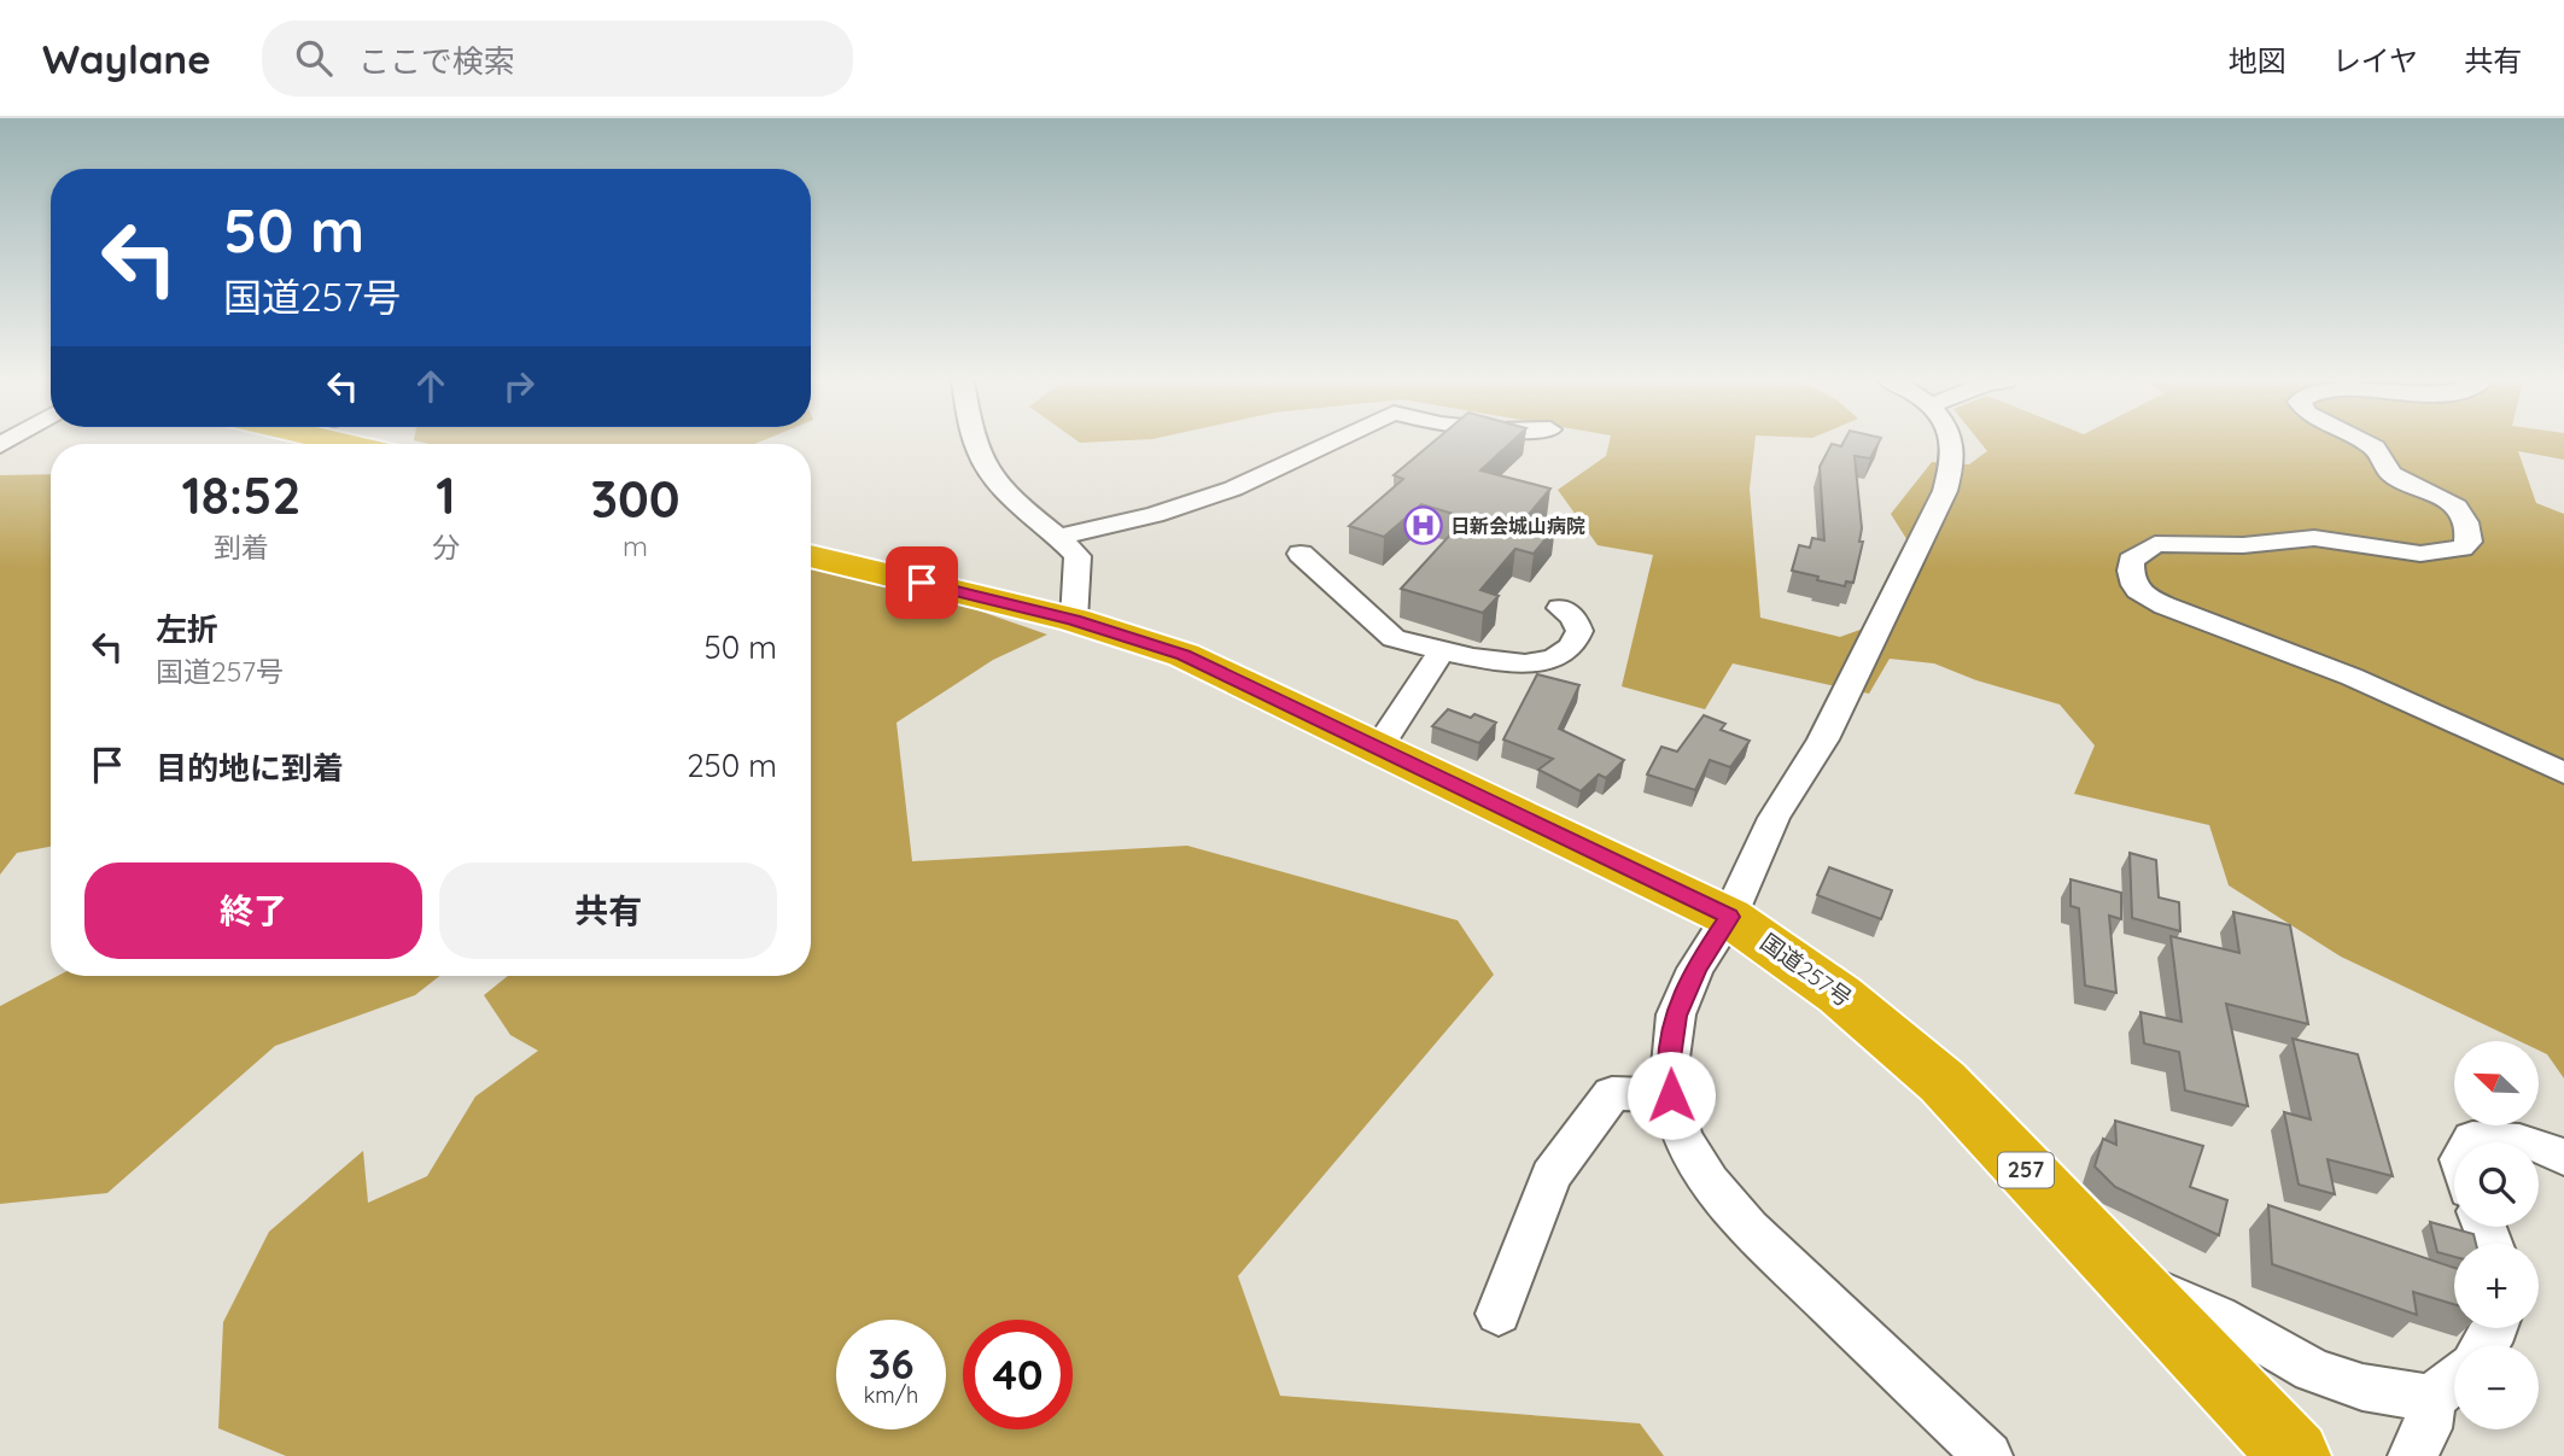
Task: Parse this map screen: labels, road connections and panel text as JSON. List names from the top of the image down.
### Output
{
  "streets": {
    "highway": ["国道257号", "257"]
  },
  "places": {
    "hospital": ["日新会城山病院"]
  },
  "north": "top left",
  "page": {
    "header": "Waylane",
    "search": "ここで検索",
    "nav": ["地図", "レイヤ", "共有"],
    "turn": ["50 m", "国道257号"],
    "eta": [
      "18:52",
      "到着",
      "1",
      "分",
      "300",
      "m"
    ],
    "list": [
      {
        "name": "左折",
        "note": "国道257号",
        "value": "50 m"
      },
      {
        "name": "目的地に到着",
        "value": "250 m"
      }
    ],
    "buttons": ["終了", "共有"],
    "map_buttons": ["+", "−"],
    "speed": "36 km/h",
    "limit": "40"
  }
}
